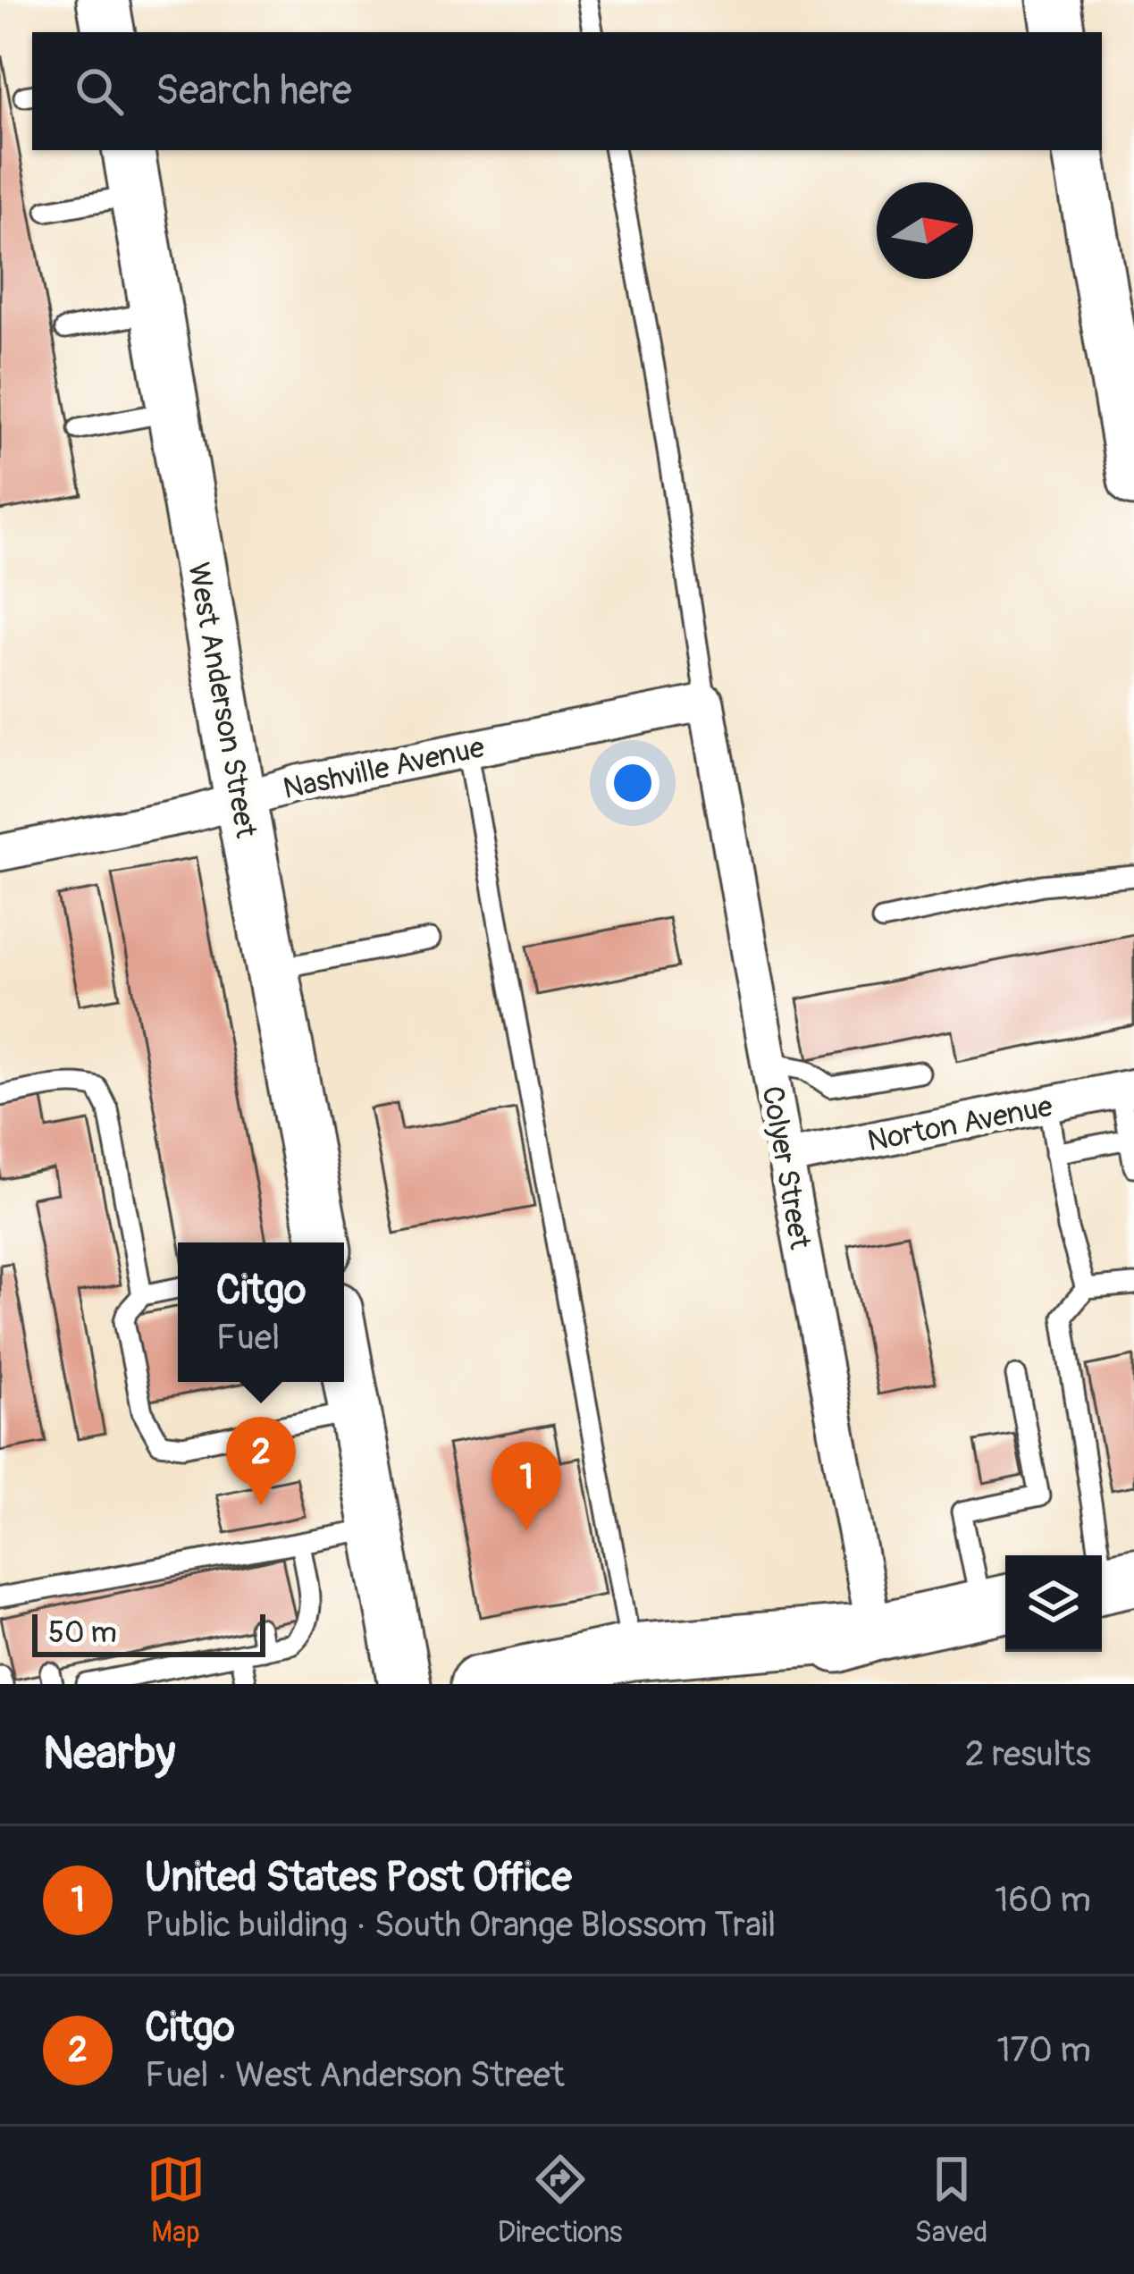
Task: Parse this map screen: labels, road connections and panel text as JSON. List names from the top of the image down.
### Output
{
  "streets": {
    "street": [
      "West Anderson Street",
      "Nashville Avenue",
      "Norton Avenue",
      "Colyer Street"
    ]
  },
  "crossings": [
    ["West Anderson Street", "Nashville Avenue"],
    ["Nashville Avenue", "Colyer Street"],
    ["Norton Avenue", "Colyer Street"]
  ],
  "scale_bar": "50 m",
  "north": "right",
  "page": {
    "search": "Search here",
    "popup": ["Citgo", "Fuel"],
    "pins": ["2", "1"],
    "scale": "50 m",
    "heading": ["Nearby", "2 results"],
    "list": [
      {
        "mark": "1",
        "name": "United States Post Office",
        "note": "Public building · South Orange Blossom Trail",
        "value": "160 m"
      },
      {
        "mark": "2",
        "name": "Citgo",
        "note": "Fuel · West Anderson Street",
        "value": "170 m"
      }
    ],
    "nav": ["Map", "Directions", "Saved"]
  }
}
